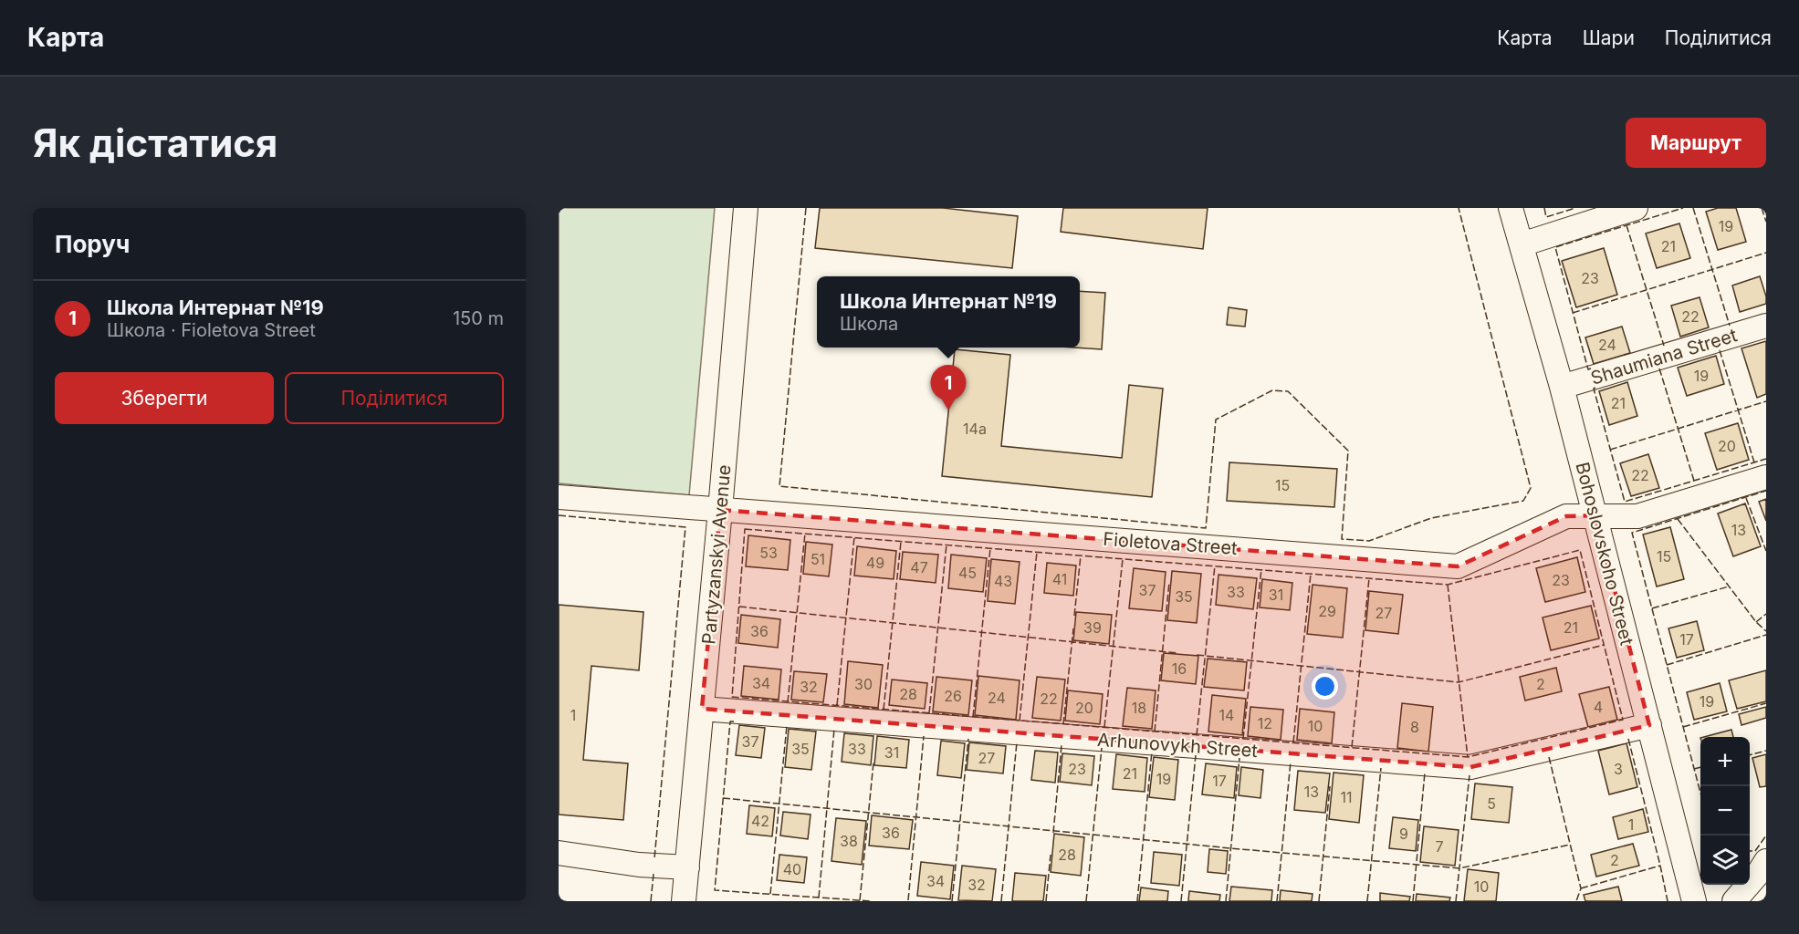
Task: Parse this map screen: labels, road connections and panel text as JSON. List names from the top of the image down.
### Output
{
  "streets": {
    "street": [
      "Shaumiana Street",
      "Fioletova Street",
      "Bohoslovskoho Street",
      "Partyzanskyi Avenue",
      "Arhunovykh Street"
    ]
  },
  "crossings": [
    ["Shaumiana Street", "Bohoslovskoho Street"],
    ["Fioletova Street", "Bohoslovskoho Street"],
    ["Fioletova Street", "Partyzanskyi Avenue"],
    ["Bohoslovskoho Street", "Arhunovykh Street"],
    ["Partyzanskyi Avenue", "Arhunovykh Street"]
  ],
  "house_numbers": [
    "19",
    "21",
    "23",
    "22",
    "24",
    "19",
    "21",
    "14а",
    "20",
    "22",
    "15",
    "13",
    "53",
    "15",
    "51",
    "49",
    "47",
    "45",
    "41",
    "23",
    "43",
    "37",
    "33",
    "31",
    "35",
    "29",
    "27",
    "39",
    "21",
    "36",
    "17",
    "16",
    "34",
    "30",
    "2",
    "32",
    "28",
    "26",
    "24",
    "22",
    "19",
    "4",
    "20",
    "18",
    "1",
    "14",
    "12",
    "10",
    "8",
    "37",
    "35",
    "33",
    "31",
    "27",
    "23",
    "3",
    "21",
    "19",
    "17",
    "13",
    "11",
    "5",
    "42",
    "1",
    "36",
    "9",
    "38",
    "7",
    "28",
    "2",
    "40",
    "34",
    "32",
    "10"
  ],
  "page": {
    "header": "Карта",
    "nav": ["Карта", "Шари", "Поділитися"],
    "buttons": [
      "Маршрут",
      ["Зберегти", "Поділитися"]
    ],
    "title": "Як дістатися",
    "heading": "Поруч",
    "popup": ["Школа Интернат №19", "Школа"],
    "list": [
      {
        "mark": "1",
        "name": "Школа Интернат №19",
        "note": "Школа · Fioletova Street",
        "value": "150 m"
      }
    ],
    "pins": "1",
    "map_buttons": ["+", "−"]
  }
}
